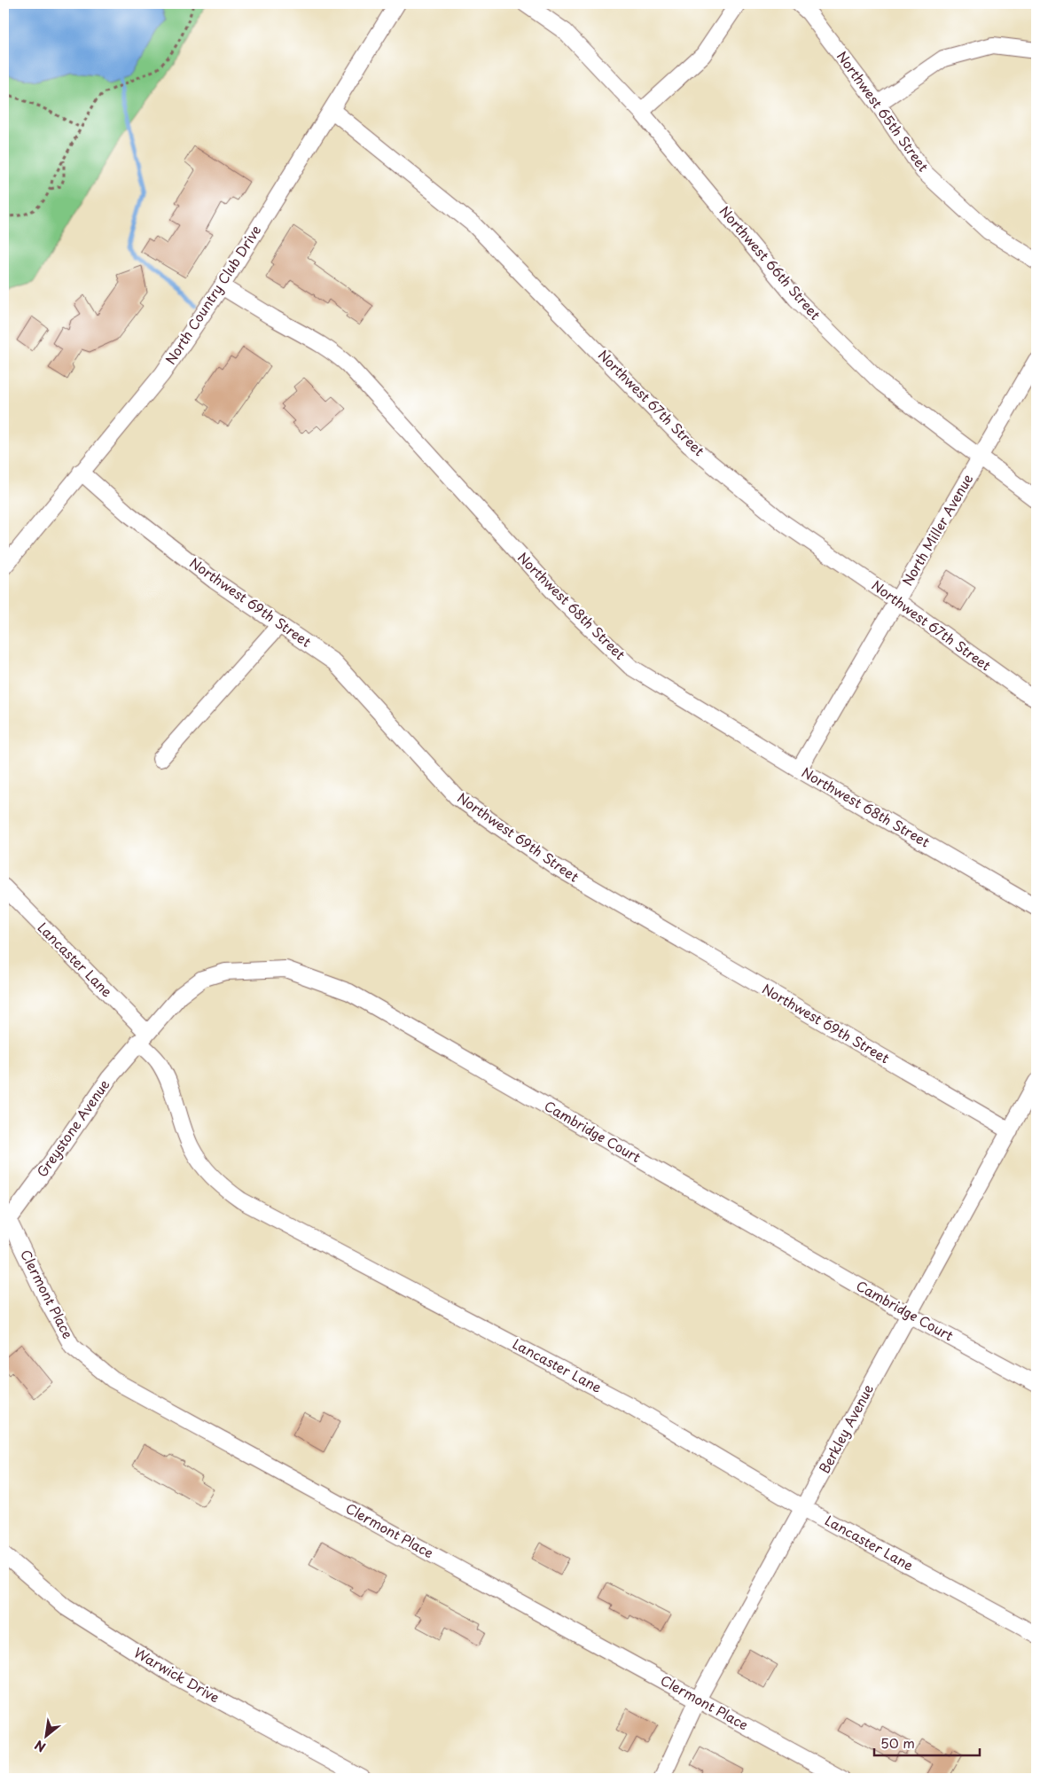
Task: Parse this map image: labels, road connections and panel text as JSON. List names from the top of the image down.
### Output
{
  "streets": {
    "street": [
      "Northwest 65th Street",
      "Northwest 66th Street",
      "North Country Club Drive",
      "Northwest 67th Street",
      "North Miller Avenue",
      "Northwest 69th Street",
      "Northwest 68th Street",
      "Lancaster Lane",
      "Greystone Avenue",
      "Cambridge Court",
      "Clermont Place",
      "Berkley Avenue",
      "Warwick Drive"
    ]
  },
  "crossings": [
    ["Northwest 66th Street", "North Miller Avenue"],
    ["North Country Club Drive", "Northwest 67th Street"],
    ["North Country Club Drive", "Northwest 69th Street"],
    ["North Country Club Drive", "Northwest 68th Street"],
    ["Northwest 67th Street", "North Miller Avenue"],
    ["North Miller Avenue", "Northwest 68th Street"],
    ["Northwest 69th Street", "Berkley Avenue"],
    ["Lancaster Lane", "Greystone Avenue"],
    ["Lancaster Lane", "Cambridge Court"],
    ["Lancaster Lane", "Berkley Avenue"],
    ["Greystone Avenue", "Cambridge Court"],
    ["Greystone Avenue", "Clermont Place"],
    ["Cambridge Court", "Berkley Avenue"],
    ["Clermont Place", "Berkley Avenue"]
  ],
  "scale_bar": "50 m",
  "north": "bottom left"
}
